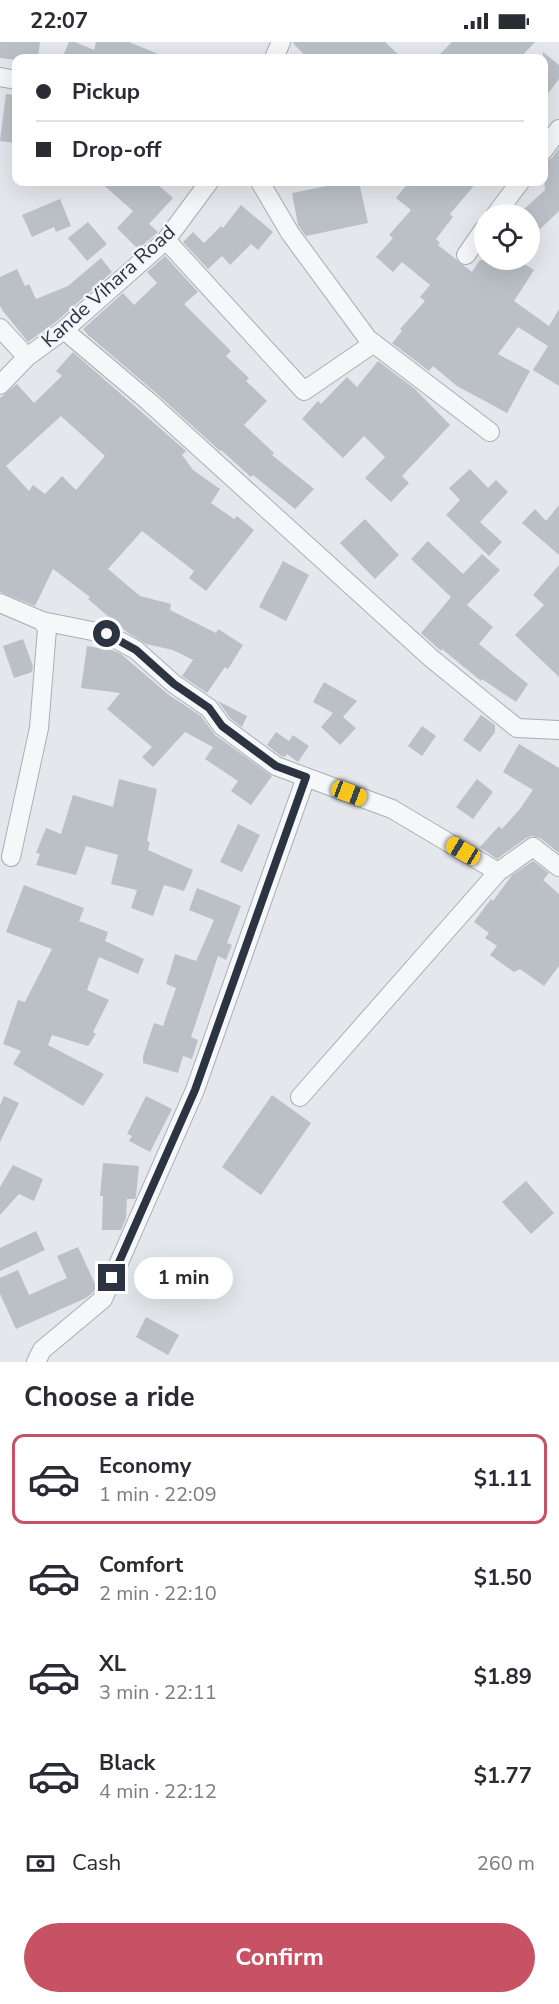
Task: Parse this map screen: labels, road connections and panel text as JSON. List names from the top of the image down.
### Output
{
  "streets": {
    "street": ["Kande Vihara Road"]
  },
  "page": {
    "status": "22:07",
    "banner": ["Pickup", "Drop-off"],
    "bubble": "1 min",
    "heading": "Choose a ride",
    "list": [
      {
        "name": "Economy",
        "note": "1 min · 22:09",
        "value": "$1.11"
      },
      {
        "name": "Comfort",
        "note": "2 min · 22:10",
        "value": "$1.50"
      },
      {
        "name": "XL",
        "note": "3 min · 22:11",
        "value": "$1.89"
      },
      {
        "name": "Black",
        "note": "4 min · 22:12",
        "value": "$1.77"
      }
    ],
    "pay": ["Cash", "260 m"],
    "buttons": "Confirm"
  }
}
